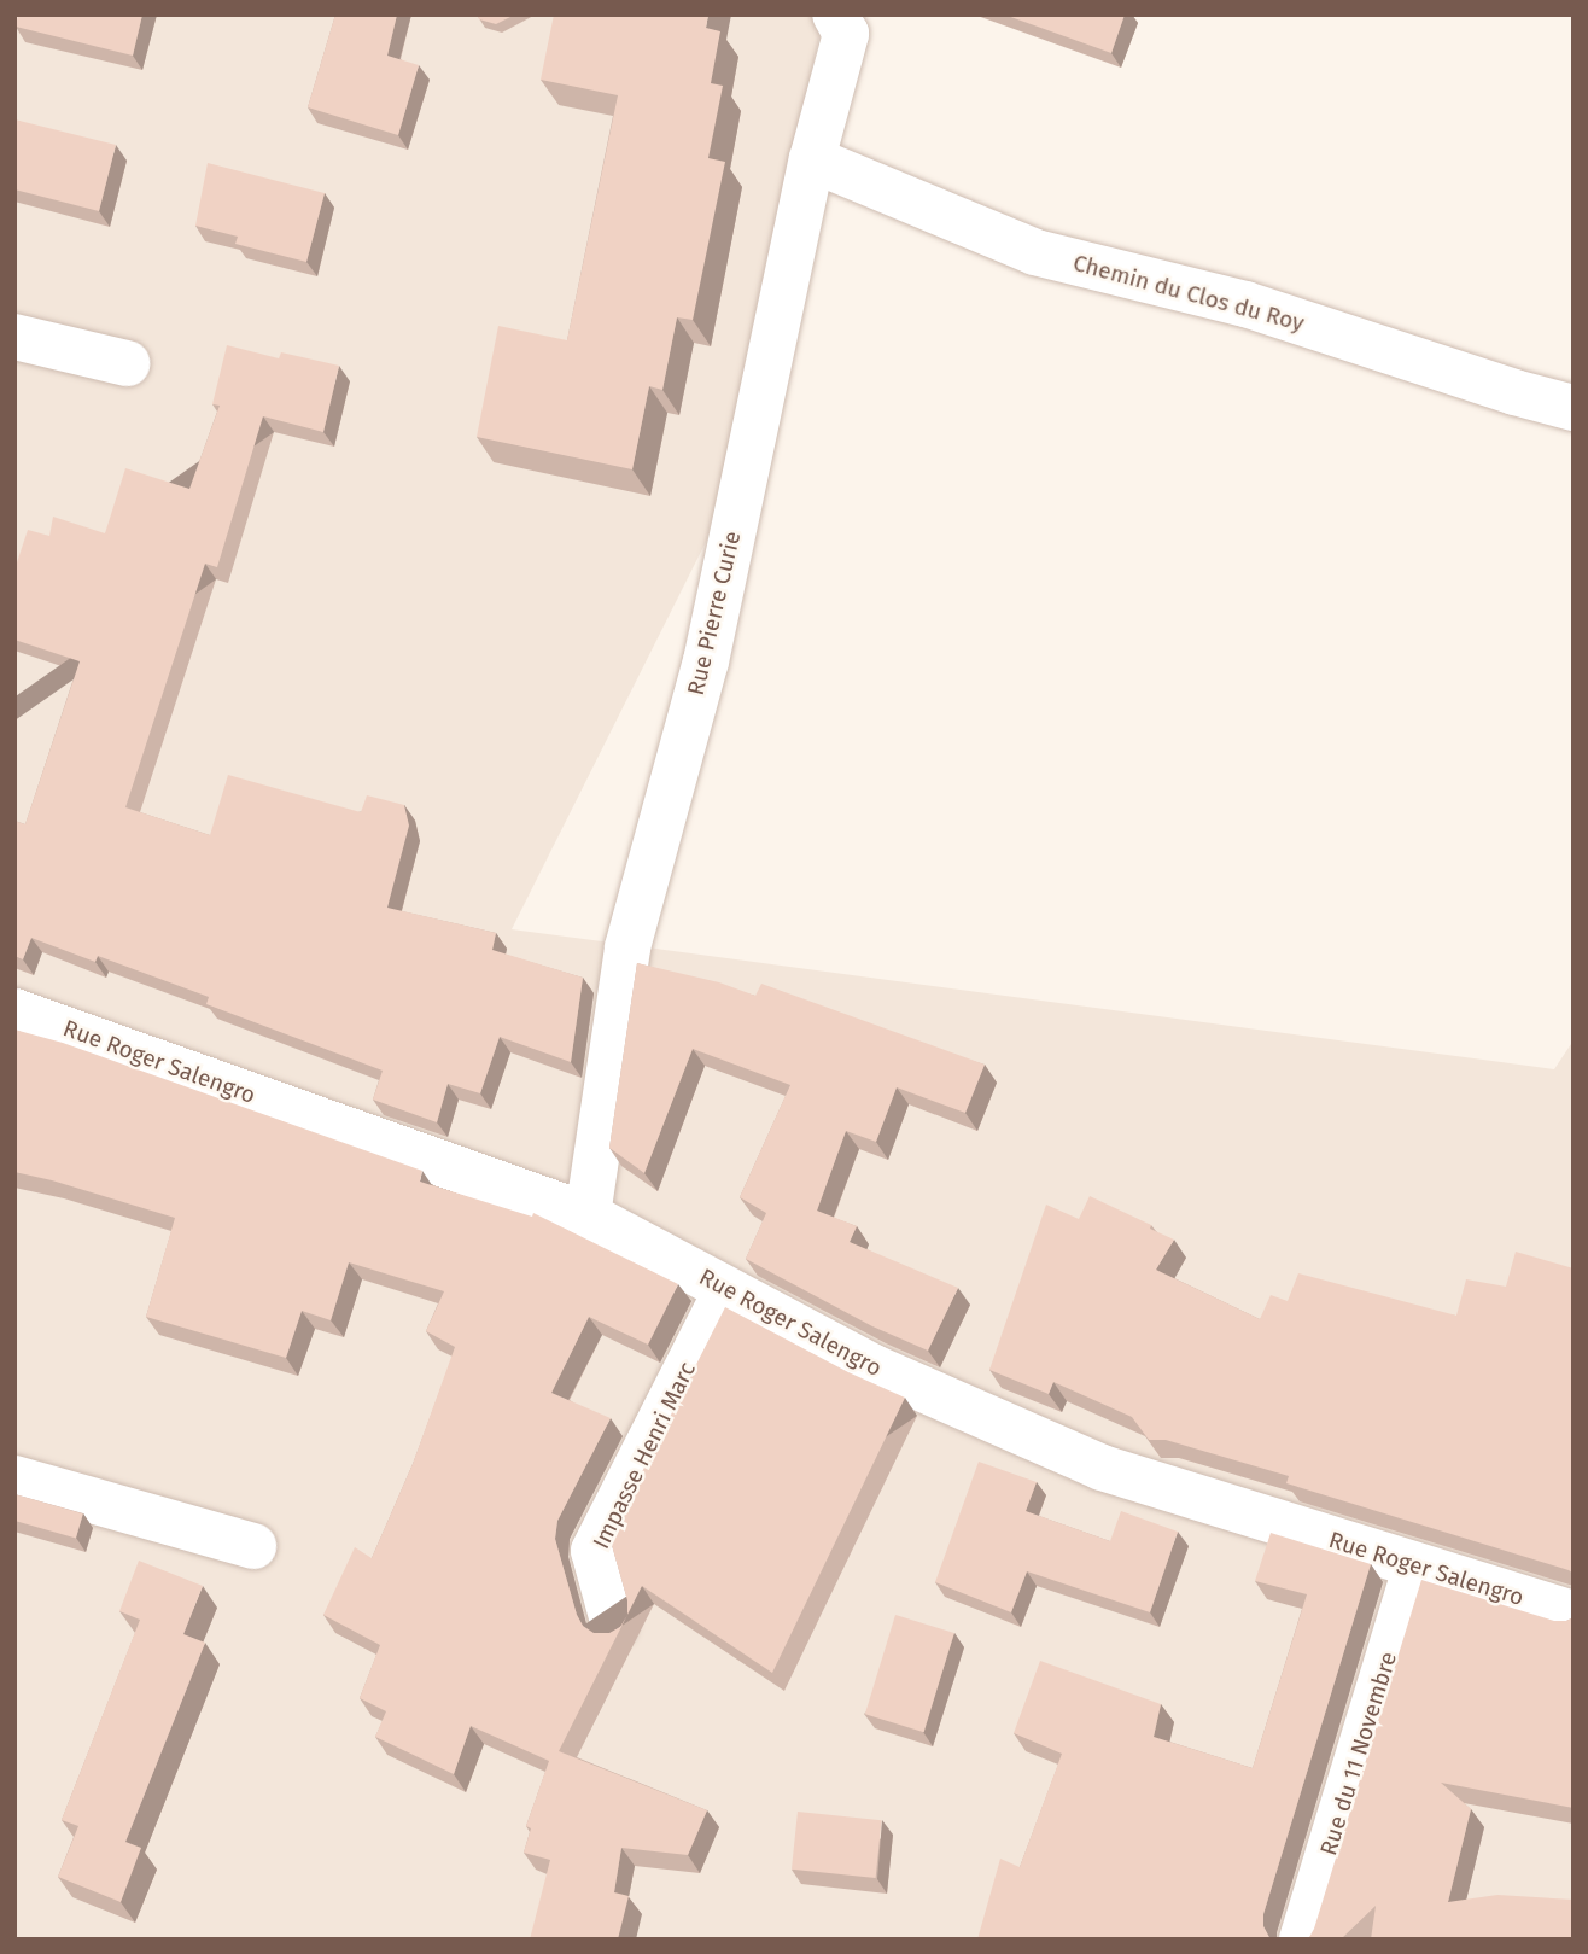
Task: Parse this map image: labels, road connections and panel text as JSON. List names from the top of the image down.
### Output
{
  "streets": {
    "street": [
      "Chemin du Clos du Roy",
      "Rue Pierre Curie",
      "Rue Roger Salengro",
      "Impasse Henri Marc",
      "Rue du 11 Novembre"
    ]
  },
  "crossings": [
    ["Chemin du Clos du Roy", "Rue Pierre Curie"],
    ["Rue Pierre Curie", "Rue Roger Salengro"],
    ["Rue Roger Salengro", "Impasse Henri Marc"],
    ["Rue Roger Salengro", "Rue du 11 Novembre"]
  ]
}
